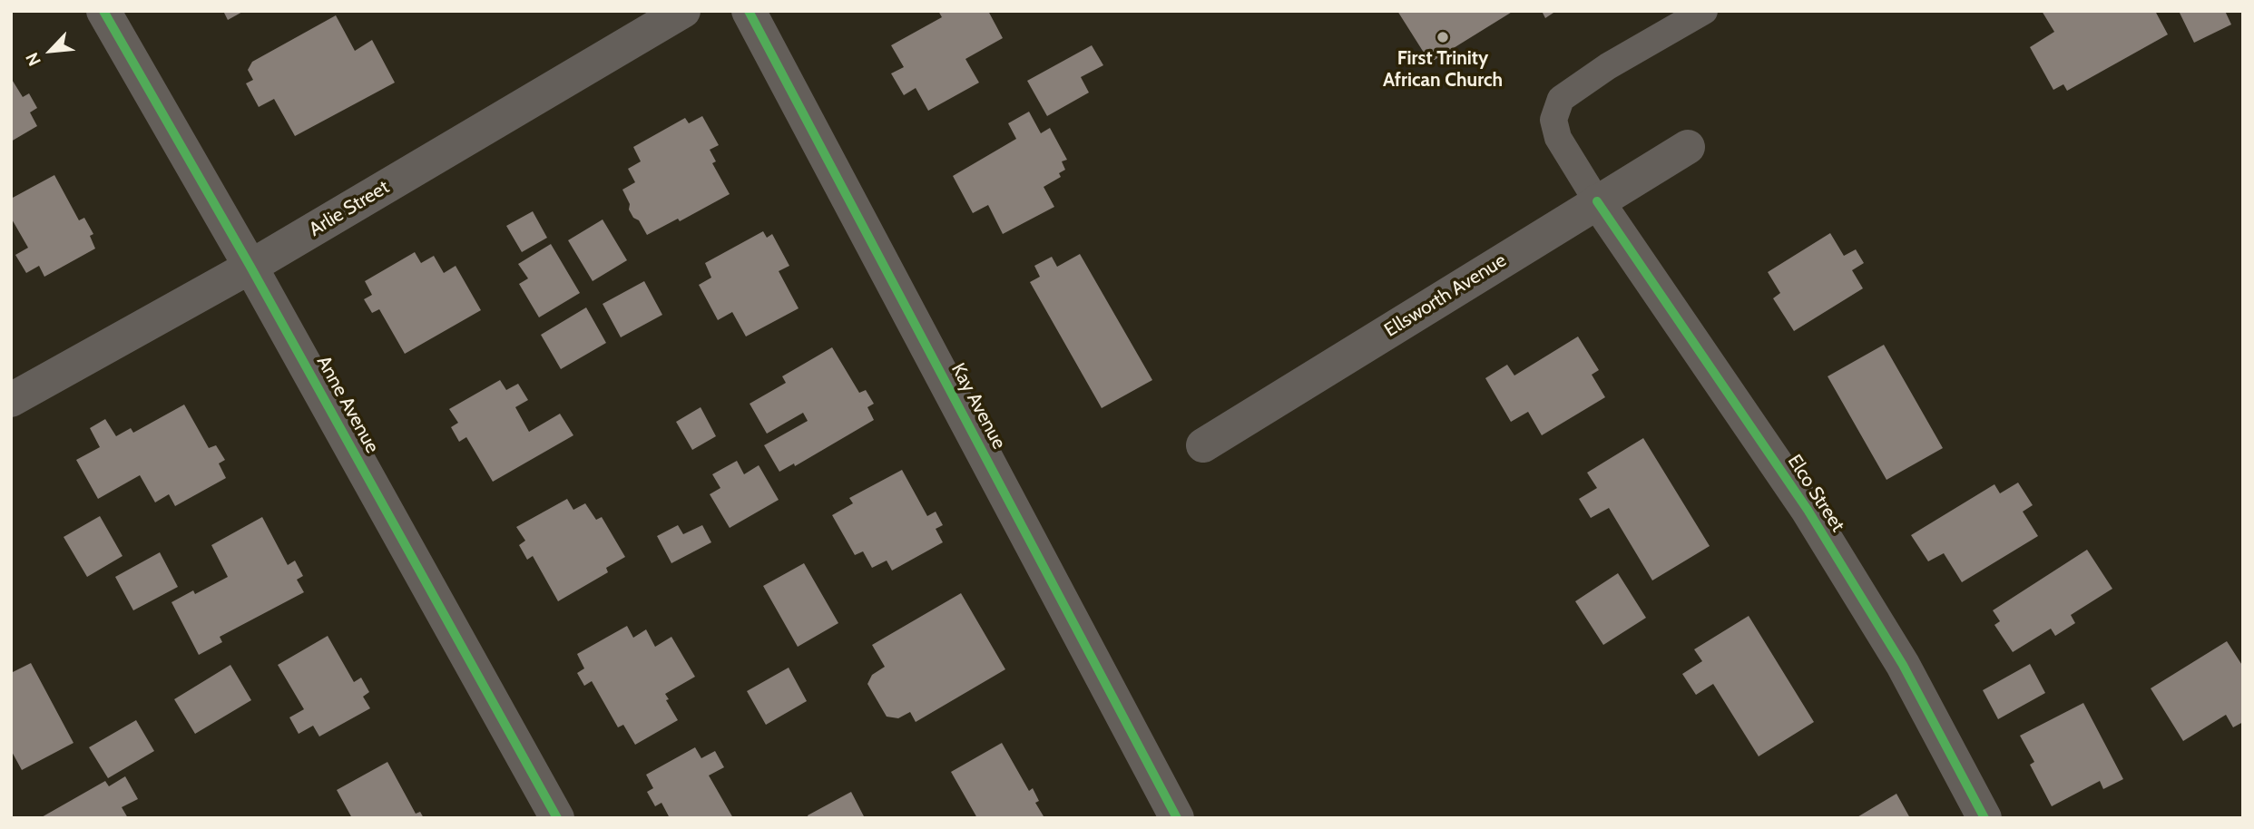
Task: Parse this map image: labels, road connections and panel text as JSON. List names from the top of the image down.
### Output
{
  "streets": {
    "street": [
      "Arlie Street",
      "Ellsworth Avenue",
      "Anne Avenue",
      "Kay Avenue",
      "Elco Street"
    ]
  },
  "crossings": [
    ["Arlie Street", "Anne Avenue"],
    ["Ellsworth Avenue", "Elco Street"]
  ],
  "places": ["First Trinity African Church"],
  "north": "bottom left"
}
